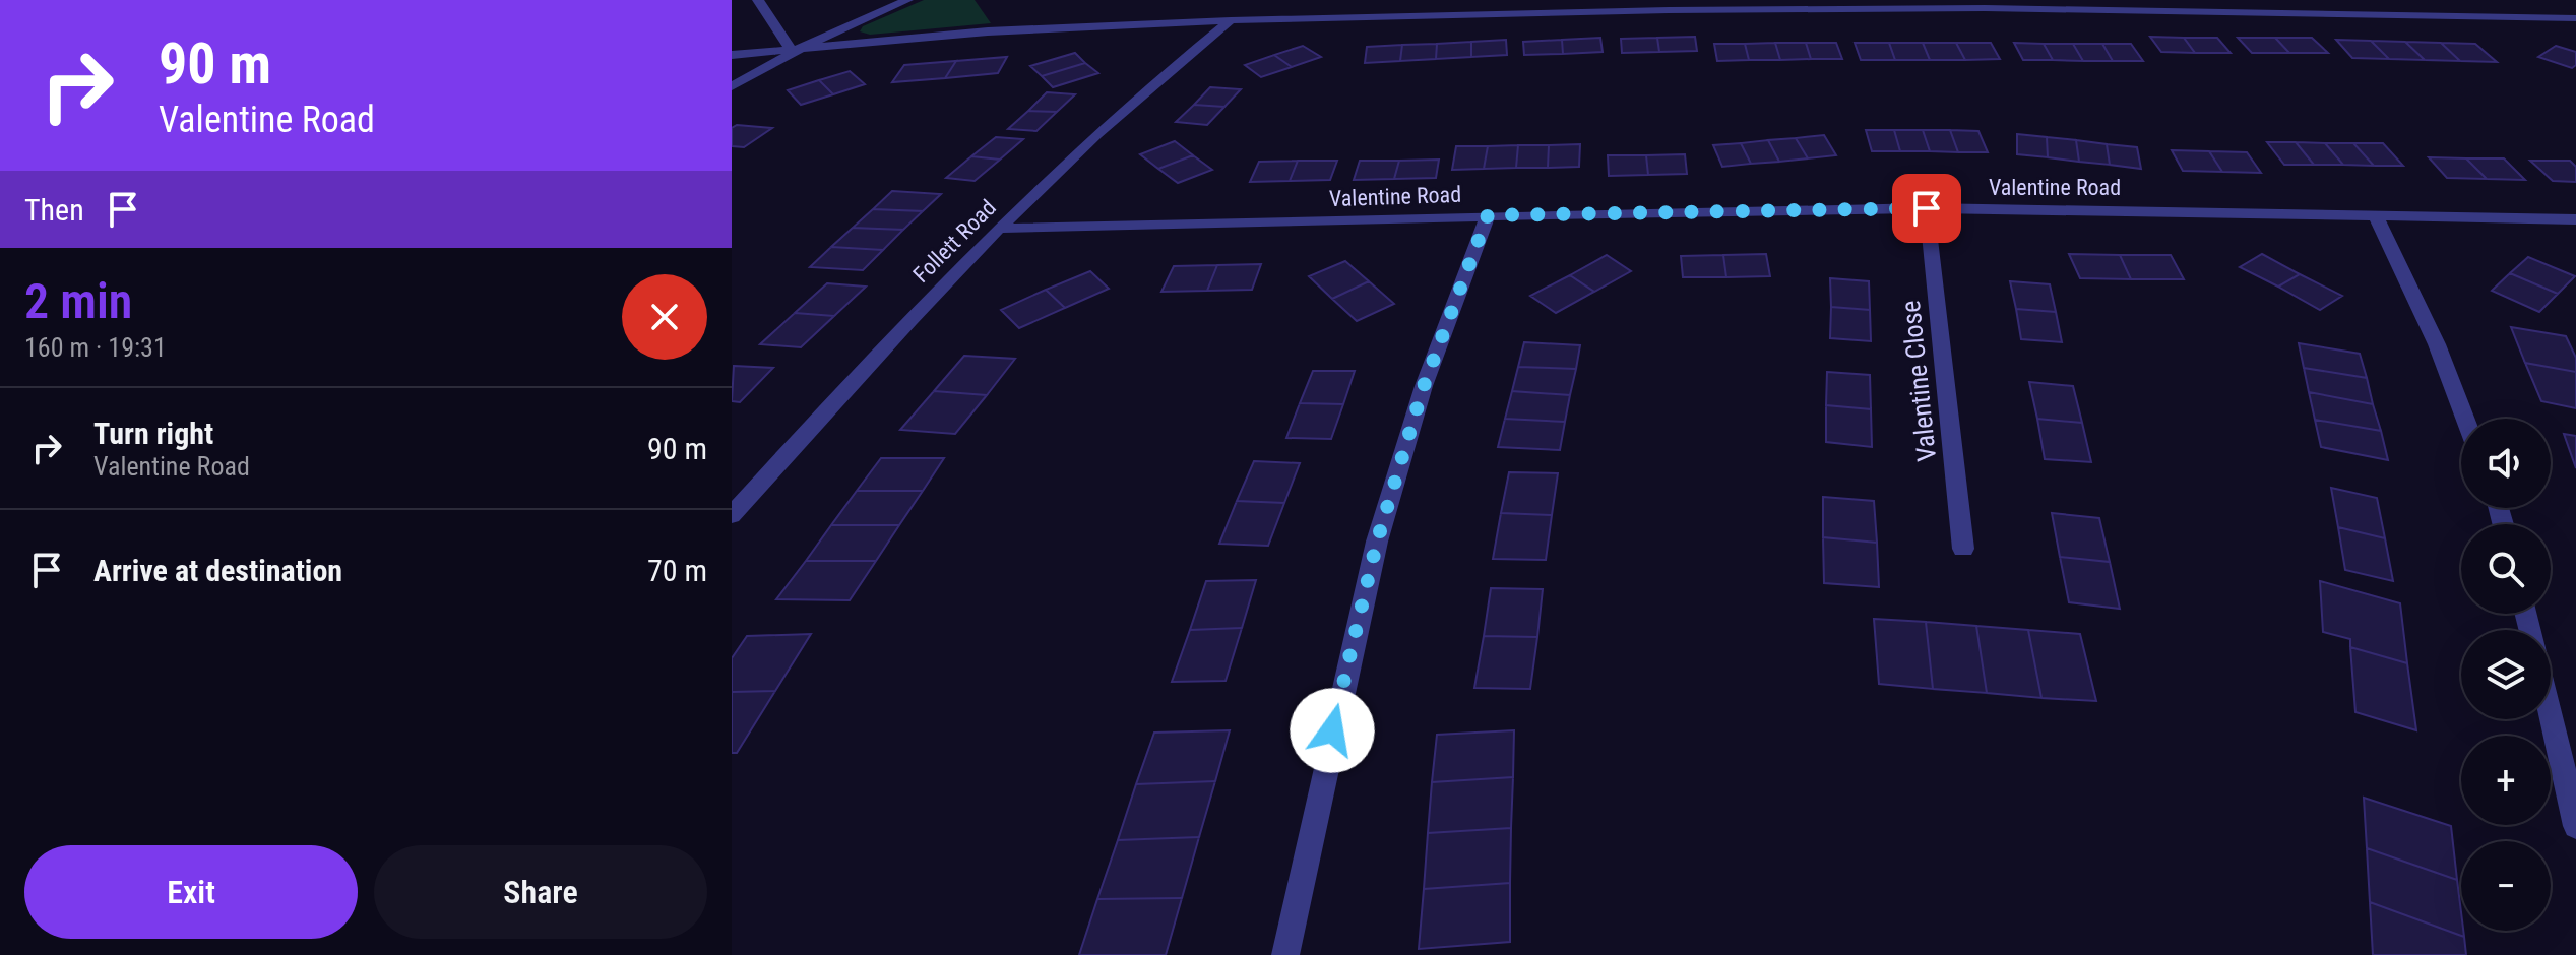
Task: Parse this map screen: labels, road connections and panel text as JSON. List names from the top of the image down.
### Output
{
  "streets": {
    "street": ["Valentine Road", "Follett Road", "Valentine Close"]
  },
  "crossings": [
    ["Valentine Road", "Follett Road"],
    ["Valentine Road", "Valentine Close"]
  ],
  "page": {
    "turn": ["90 m", "Valentine Road"],
    "then": "Then",
    "heading": ["2 min", "160 m · 19:31"],
    "list": [
      {
        "name": "Turn right",
        "note": "Valentine Road",
        "value": "90 m"
      },
      {
        "name": "Arrive at destination",
        "value": "70 m"
      }
    ],
    "map_buttons": ["+", "−"],
    "buttons": ["Exit", "Share"]
  }
}
